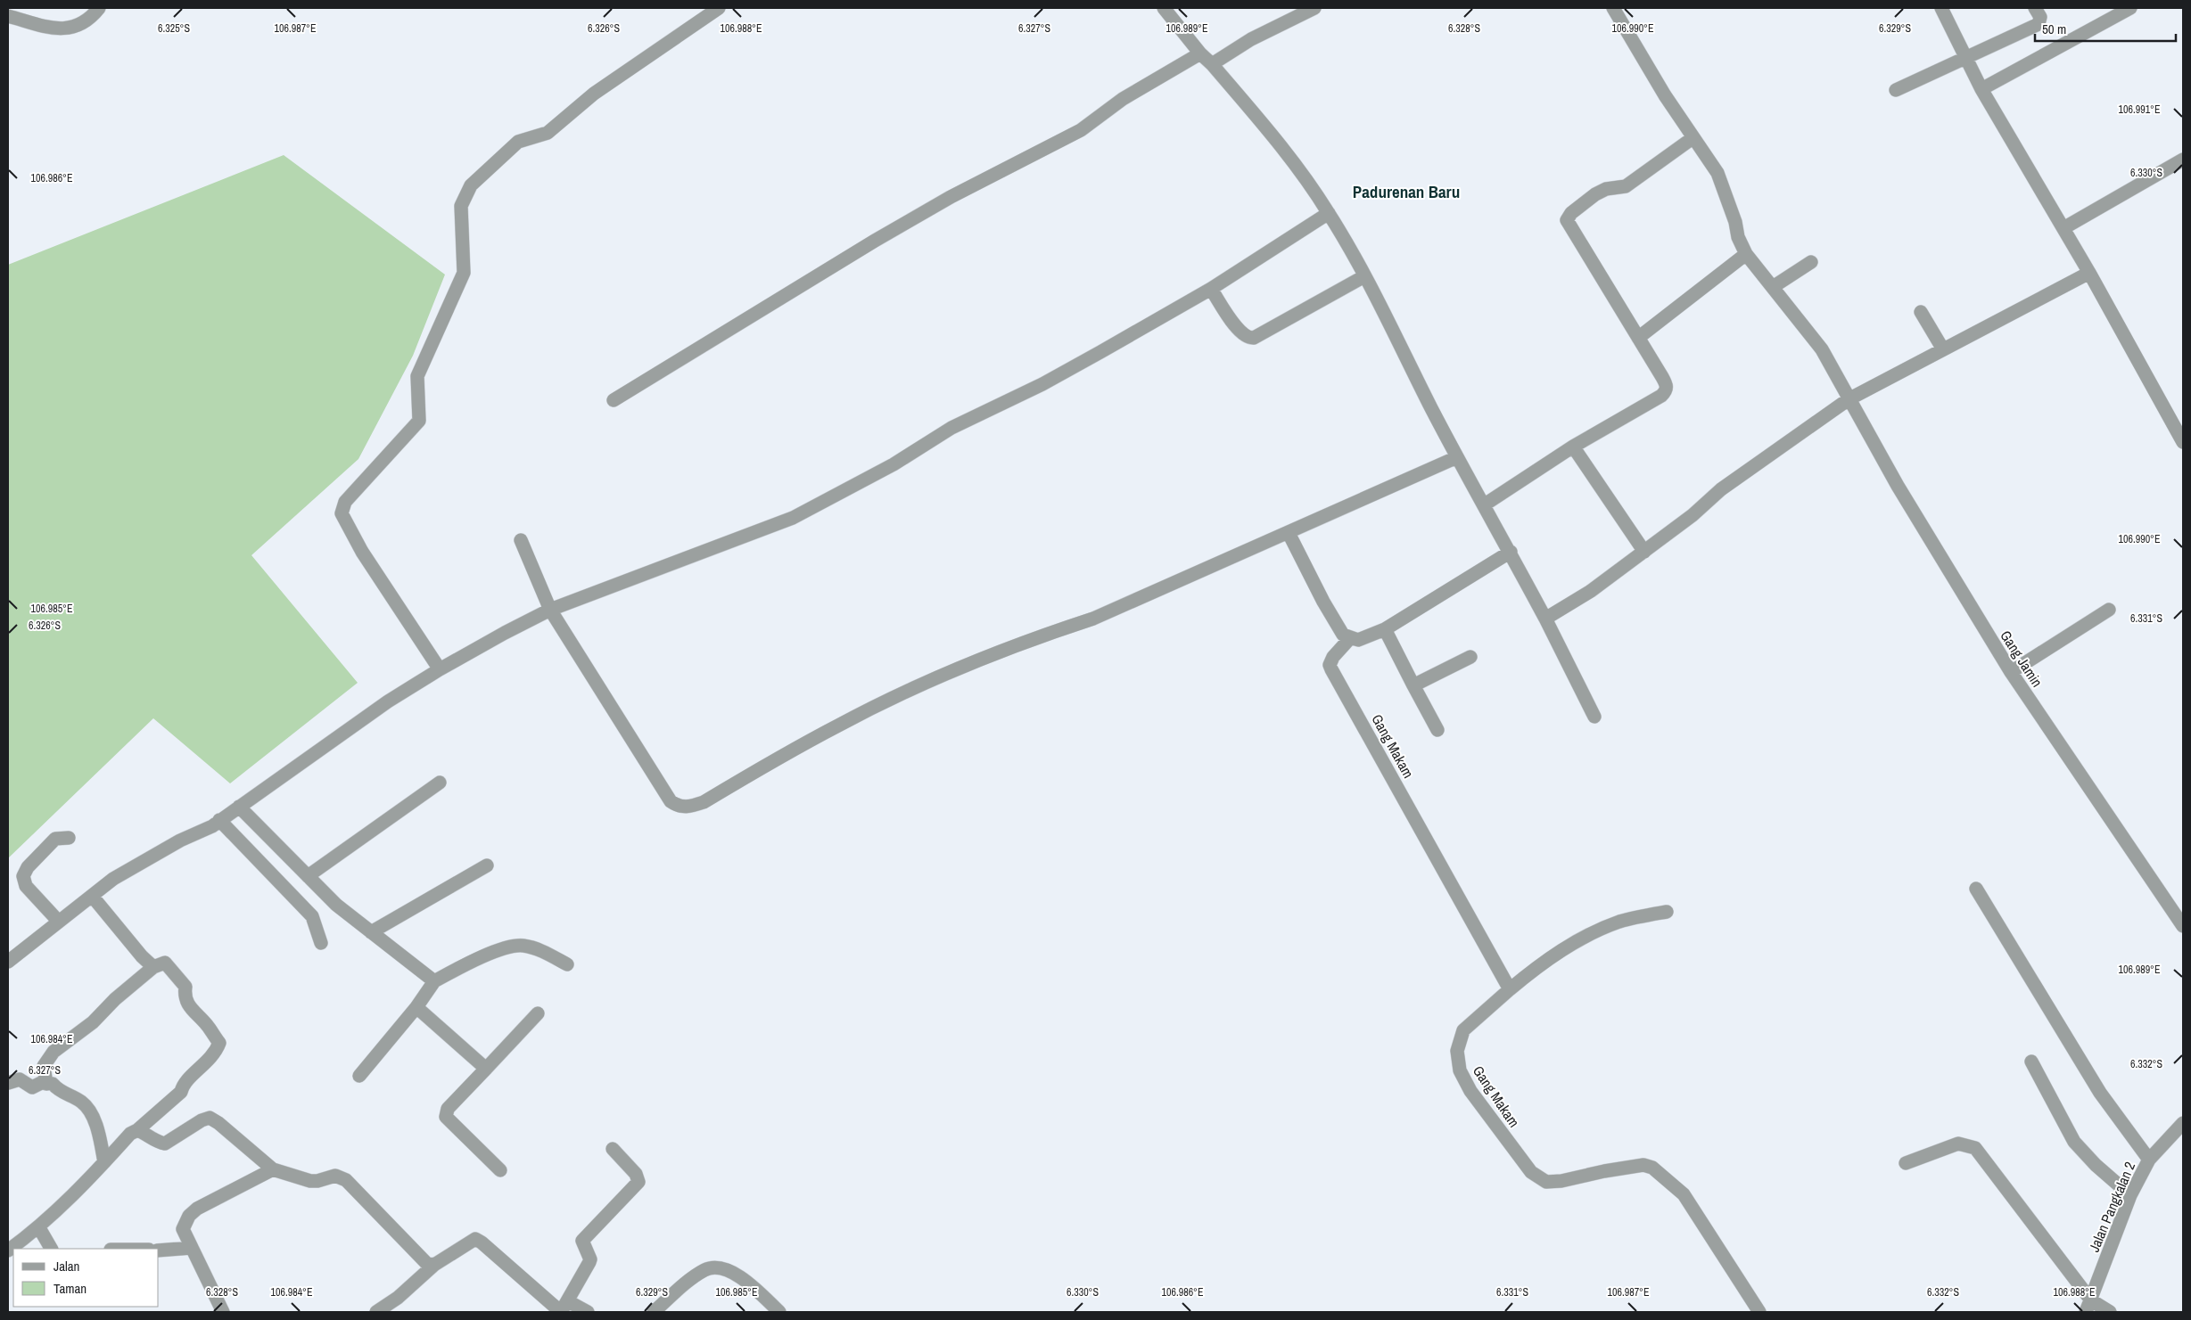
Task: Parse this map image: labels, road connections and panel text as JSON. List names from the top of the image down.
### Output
{
  "streets": {
    "street": ["Gang Jamin", "Gang Makam", "Jalan Pangkalan 2"]
  },
  "districts": ["Padurenan Baru"],
  "legend": ["Jalan", "Taman"],
  "scale_bar": "50 m",
  "coordinates": [
    "106.987°E",
    "106.988°E",
    "106.989°E",
    "106.990°E",
    "6.325°S",
    "6.326°S",
    "6.327°S",
    "6.328°S",
    "6.329°S",
    "106.991°E",
    "6.330°S",
    "106.986°E",
    "106.985°E",
    "6.331°S",
    "106.984°E",
    "6.332°S"
  ]
}
